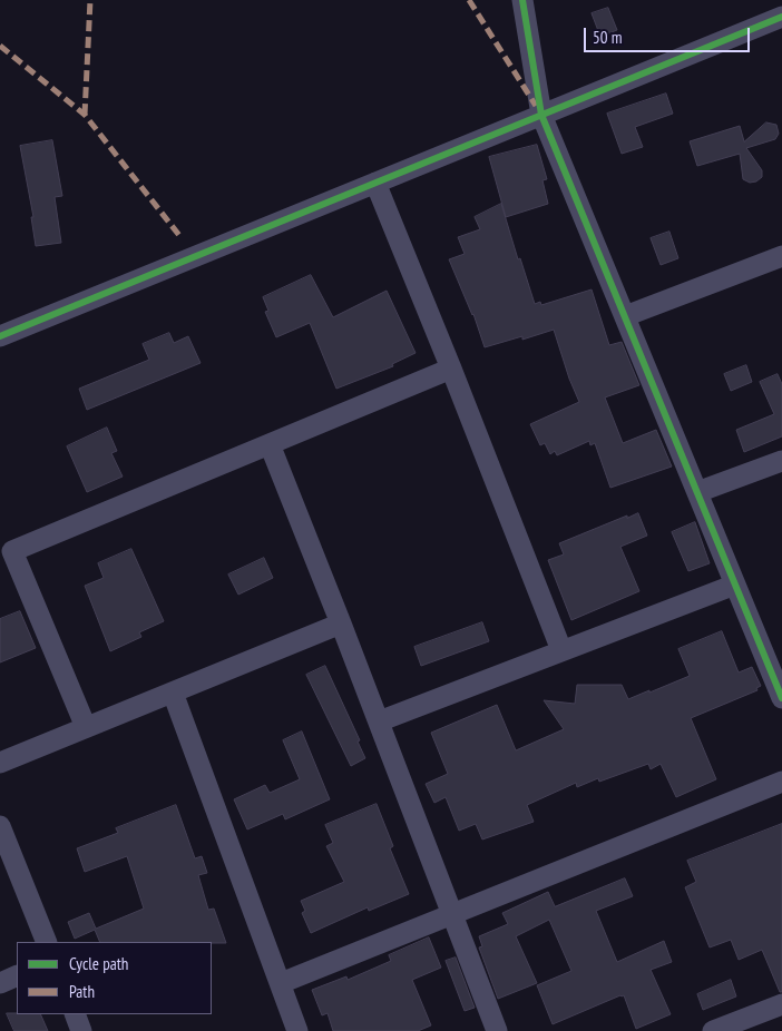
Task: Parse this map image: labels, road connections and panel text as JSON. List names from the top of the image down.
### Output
{
  "legend": ["Cycle path", "Path"],
  "scale_bar": "50 m"
}
